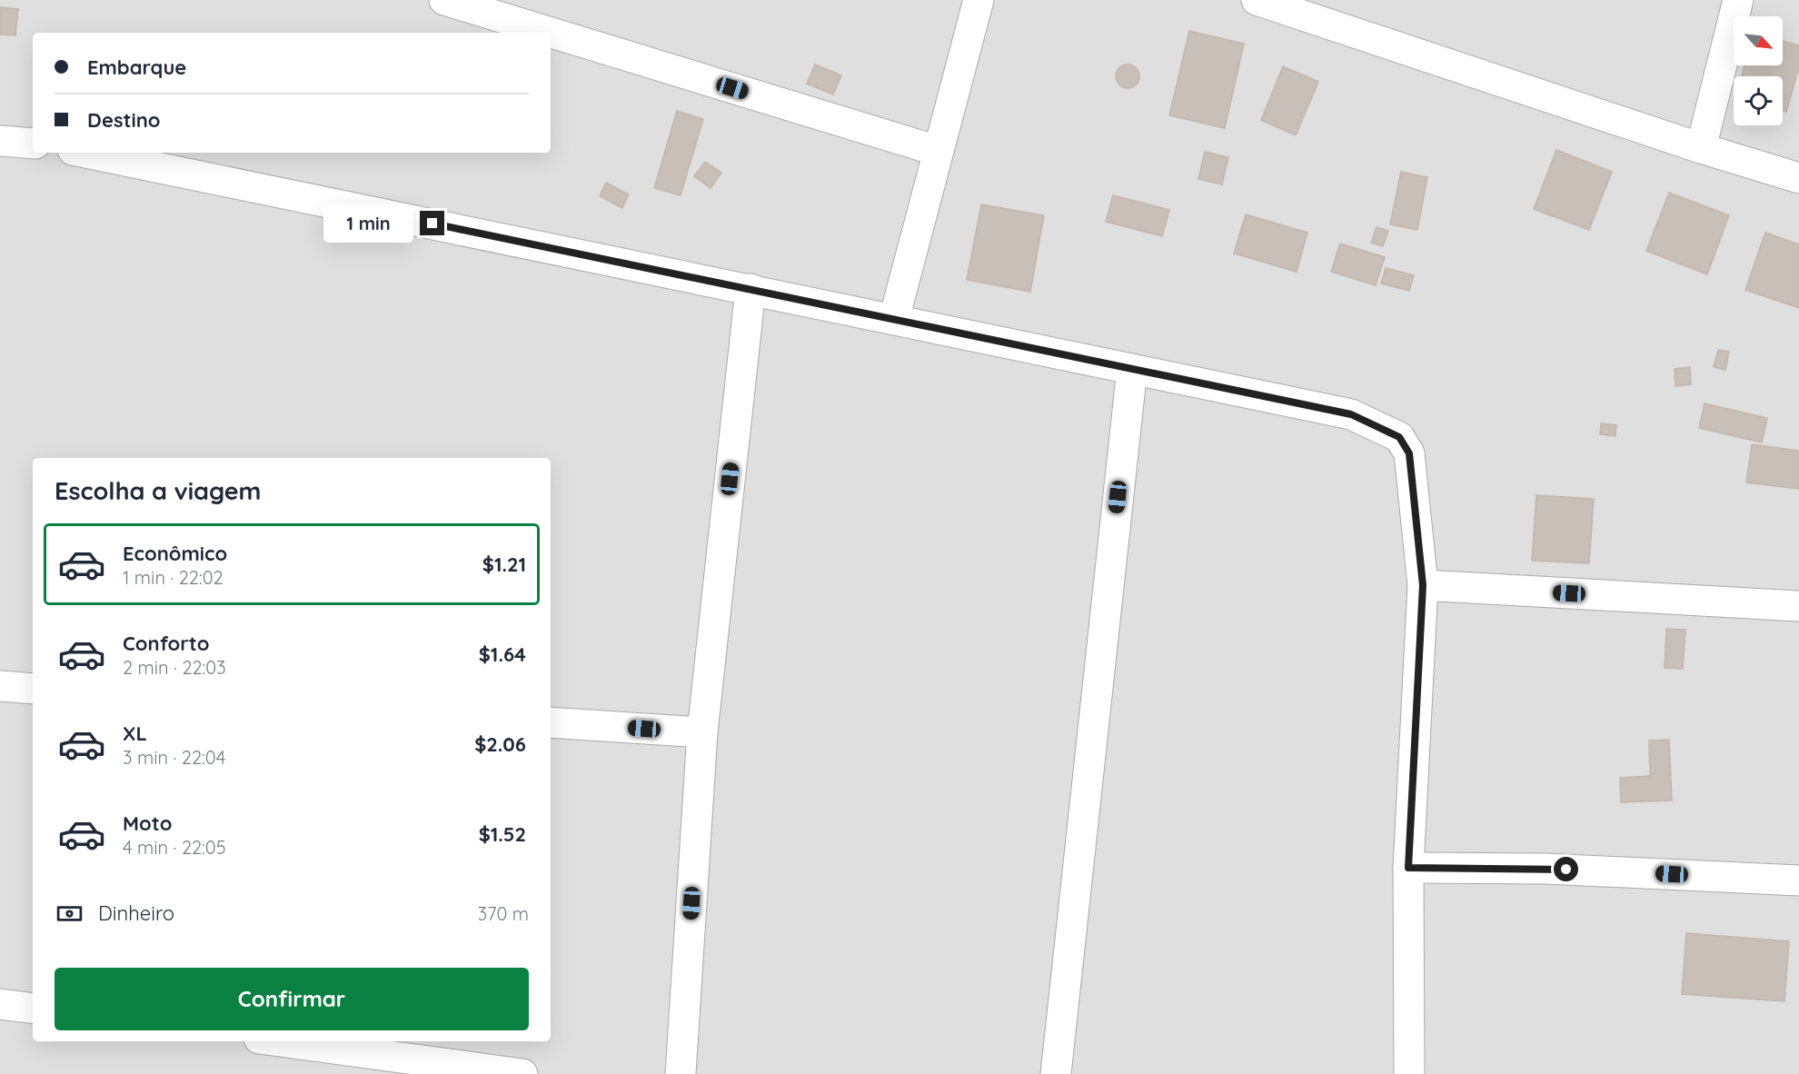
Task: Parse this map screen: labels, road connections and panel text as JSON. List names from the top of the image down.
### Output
{
  "north": "bottom right",
  "page": {
    "banner": ["Embarque", "Destino"],
    "bubble": "1 min",
    "heading": "Escolha a viagem",
    "list": [
      {
        "name": "Econômico",
        "note": "1 min · 22:02",
        "value": "$1.21"
      },
      {
        "name": "Conforto",
        "note": "2 min · 22:03",
        "value": "$1.64"
      },
      {
        "name": "XL",
        "note": "3 min · 22:04",
        "value": "$2.06"
      },
      {
        "name": "Moto",
        "note": "4 min · 22:05",
        "value": "$1.52"
      }
    ],
    "pay": ["Dinheiro", "370 m"],
    "buttons": "Confirmar"
  }
}
